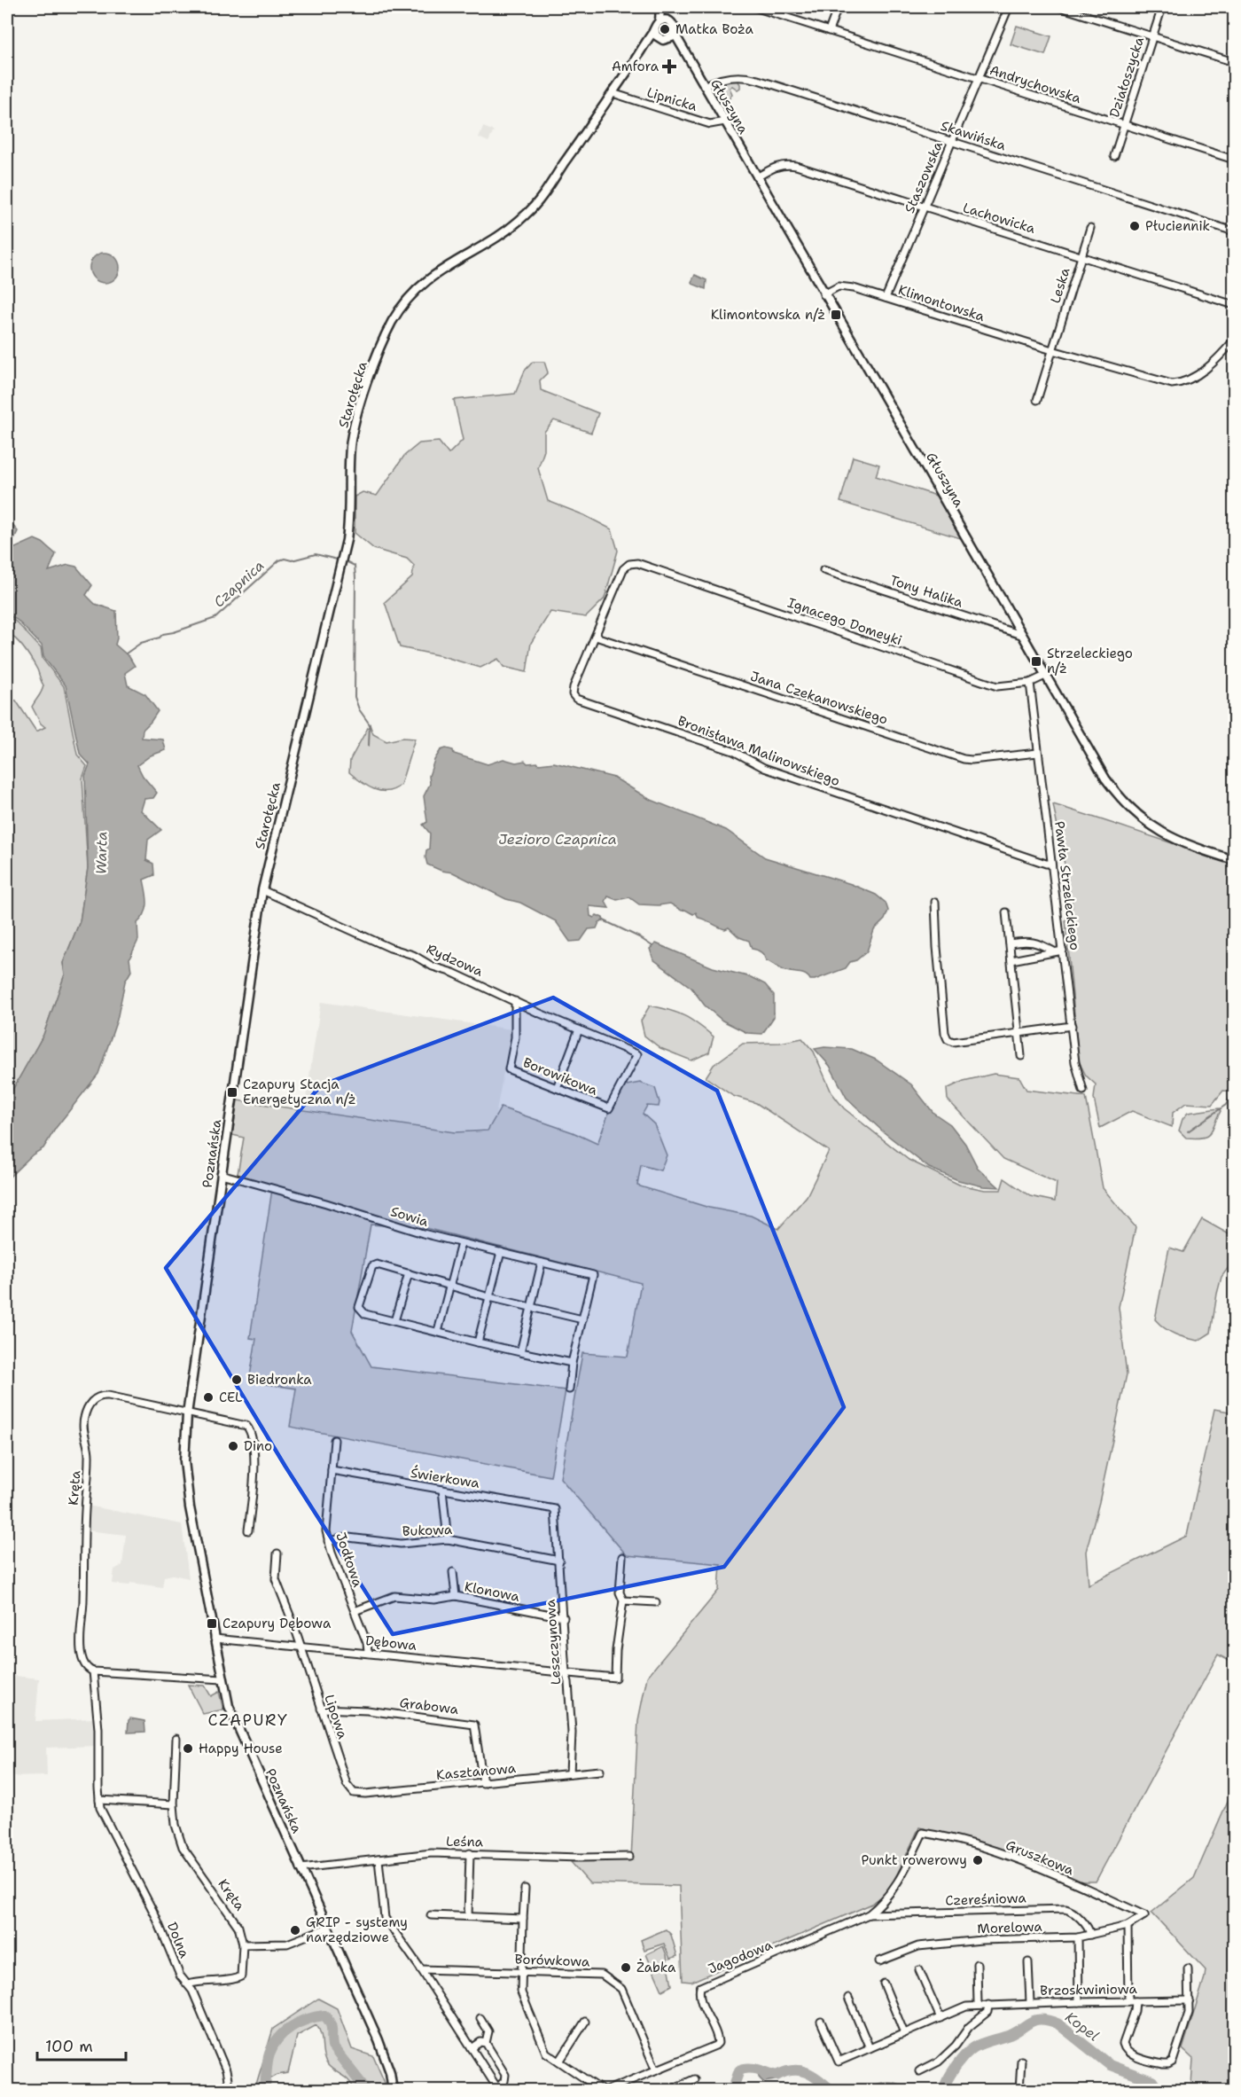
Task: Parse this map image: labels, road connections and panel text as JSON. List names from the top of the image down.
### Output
{
  "streets": {
    "street": [
      "Działoszycka",
      "Andrychowska",
      "Lipnicka",
      "Głuszyna",
      "Skawińska",
      "Staszowska",
      "Lachowicka",
      "Leska",
      "Klimontowska",
      "Starołęcka",
      "Tony Halika",
      "Ignacego Domeyki",
      "Jana Czekanowskiego",
      "Bronisława Malinowskiego",
      "Pawła Strzeleckiego",
      "Rydzowa",
      "Borowikowa",
      "Poznańska",
      "Sowia",
      "Świerkowa",
      "Kręta",
      "Bukowa",
      "Jodłowa",
      "Klonowa",
      "Leszczynowa",
      "Dębowa",
      "Grabowa",
      "Lipowa",
      "Kasztanowa",
      "Leśna",
      "Gruszkowa",
      "Czereśniowa",
      "Morelowa",
      "Dolna",
      "Jagodowa",
      "Borówkowa",
      "Brzoskwiniowa"
    ]
  },
  "crossings": [
    ["Działoszycka", "Andrychowska"],
    ["Andrychowska", "Staszowska"],
    ["Lipnicka", "Głuszyna"],
    ["Lipnicka", "Starołęcka"],
    ["Głuszyna", "Skawińska"],
    ["Głuszyna", "Lachowicka"],
    ["Głuszyna", "Klimontowska"],
    ["Głuszyna", "Starołęcka"],
    ["Głuszyna", "Tony Halika"],
    ["Głuszyna", "Ignacego Domeyki"],
    ["Skawińska", "Staszowska"],
    ["Staszowska", "Lachowicka"],
    ["Staszowska", "Klimontowska"],
    ["Lachowicka", "Leska"],
    ["Leska", "Klimontowska"],
    ["Starołęcka", "Rydzowa"],
    ["Starołęcka", "Poznańska"],
    ["Ignacego Domeyki", "Bronisława Malinowskiego"],
    ["Ignacego Domeyki", "Pawła Strzeleckiego"],
    ["Jana Czekanowskiego", "Bronisława Malinowskiego"],
    ["Jana Czekanowskiego", "Pawła Strzeleckiego"],
    ["Bronisława Malinowskiego", "Pawła Strzeleckiego"],
    ["Rydzowa", "Borowikowa"],
    ["Rydzowa", "Poznańska"],
    ["Poznańska", "Sowia"],
    ["Poznańska", "Kręta"],
    ["Poznańska", "Dębowa"],
    ["Poznańska", "Leśna"],
    ["Świerkowa", "Jodłowa"],
    ["Świerkowa", "Leszczynowa"],
    ["Kręta", "Dolna"],
    ["Bukowa", "Jodłowa"],
    ["Bukowa", "Leszczynowa"],
    ["Jodłowa", "Klonowa"],
    ["Jodłowa", "Dębowa"],
    ["Klonowa", "Leszczynowa"],
    ["Leszczynowa", "Dębowa"],
    ["Leszczynowa", "Kasztanowa"],
    ["Dębowa", "Lipowa"],
    ["Grabowa", "Lipowa"],
    ["Grabowa", "Kasztanowa"],
    ["Lipowa", "Kasztanowa"],
    ["Gruszkowa", "Czereśniowa"],
    ["Gruszkowa", "Morelowa"],
    ["Gruszkowa", "Jagodowa"],
    ["Czereśniowa", "Morelowa"],
    ["Czereśniowa", "Jagodowa"],
    ["Jagodowa", "Borówkowa"]
  ],
  "districts": ["CZAPURY"],
  "water": [
    "Czapnica",
    "Jezioro Czapnica",
    "Warta",
    "Kopel"
  ],
  "places": {
    "other": [
      "Matka Boża",
      "Płuciennik",
      "Biedronka",
      "CEL",
      "Dino",
      "Happy House",
      "Punkt rowerowy",
      "GRIP - systemy narzędziowe",
      "Żabka"
    ],
    "health": ["Amfora"],
    "transit": [
      "Klimontowska n/ż",
      "Strzeleckiego n/ż",
      "Czapury Stacja Energetyczna n/ż",
      "Czapury Dębowa"
    ]
  },
  "scale_bar": "100 m"
}
